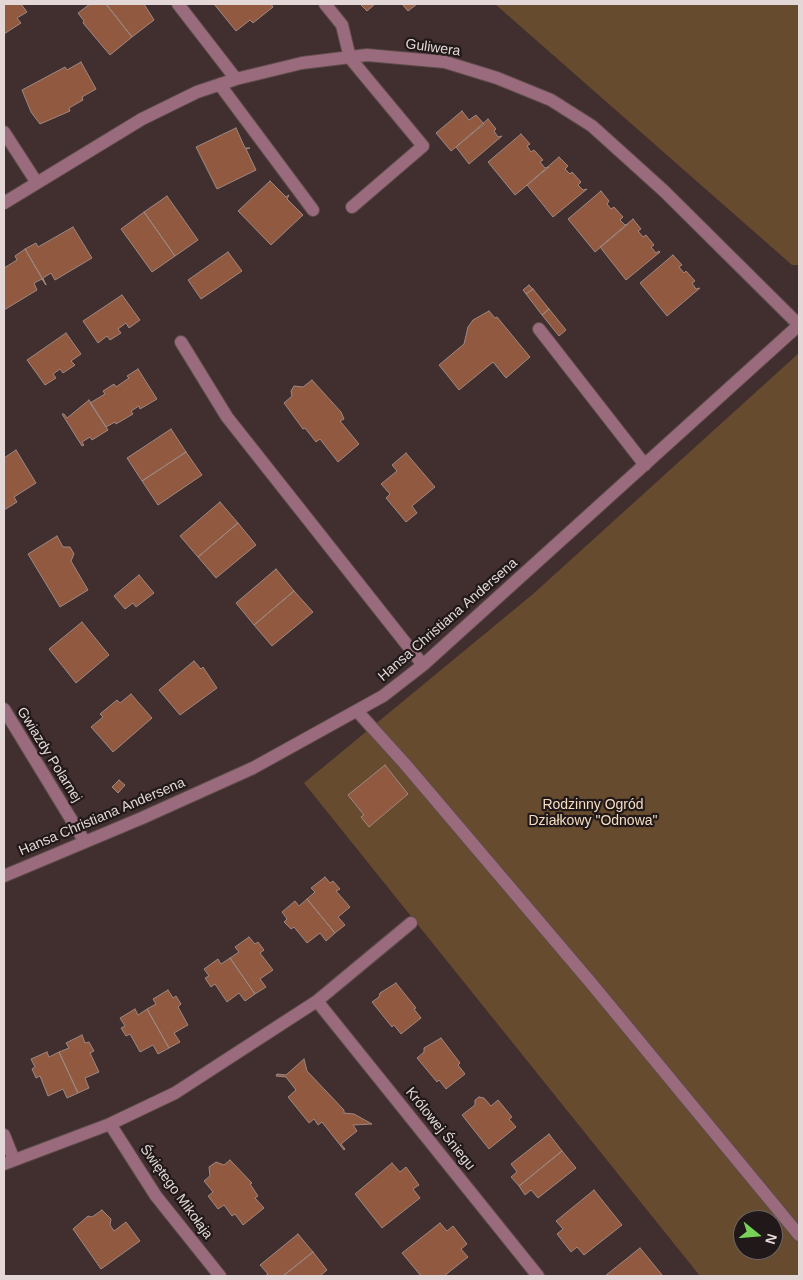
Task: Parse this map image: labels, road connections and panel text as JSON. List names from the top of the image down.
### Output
{
  "streets": {
    "street": [
      "Guliwera",
      "Hansa Christiana Andersena",
      "Gwiazdy Polarnej",
      "Królowej Śniegu",
      "Świętego Mikołaja"
    ]
  },
  "crossings": [
    ["Guliwera", "Hansa Christiana Andersena"],
    ["Hansa Christiana Andersena", "Gwiazdy Polarnej"]
  ],
  "parks": ["Rodzinny Ogród Działkowy \"Odnowa\""],
  "north": "right"
}
